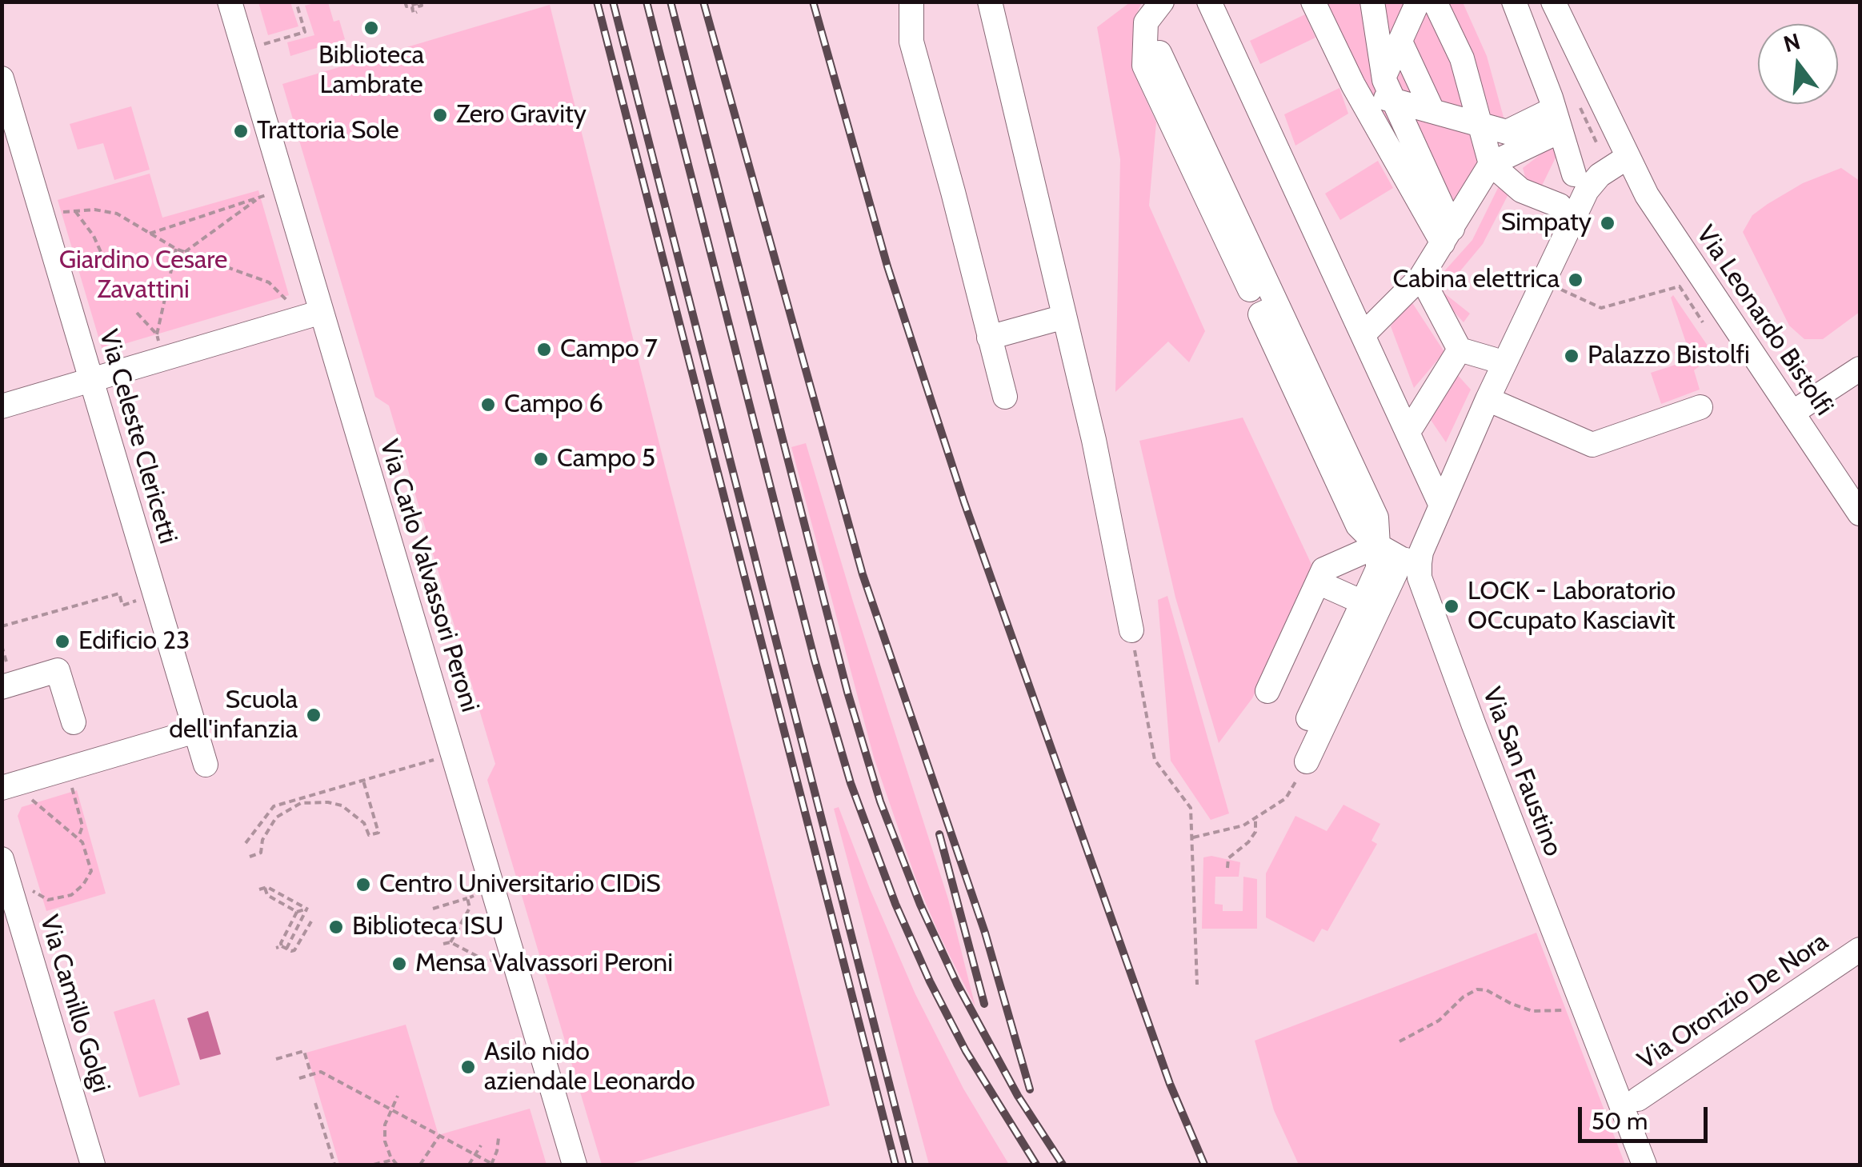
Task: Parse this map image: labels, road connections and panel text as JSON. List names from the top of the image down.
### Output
{
  "streets": {
    "street": [
      "Via Leonardo Bistolfi",
      "Via Celeste Clericetti",
      "Via Carlo Valvassori Peroni",
      "Via San Faustino",
      "Via Oronzio De Nora",
      "Via Camillo Golgi"
    ]
  },
  "parks": ["Giardino Cesare Zavattini"],
  "places": [
    "Biblioteca Lambrate",
    "Zero Gravity",
    "Trattoria Sole",
    "Simpaty",
    "Cabina elettrica",
    "Campo 7",
    "Palazzo Bistolfi",
    "Campo 6",
    "Campo 5",
    "LOCK - Laboratorio OCcupato Kasciavìt",
    "Edificio 23",
    "Scuola dell'infanzia",
    "Centro Universitario CIDiS",
    "Biblioteca ISU",
    "Mensa Valvassori Peroni",
    "Asilo nido aziendale Leonardo"
  ],
  "scale_bar": "50 m",
  "north": "top"
}
